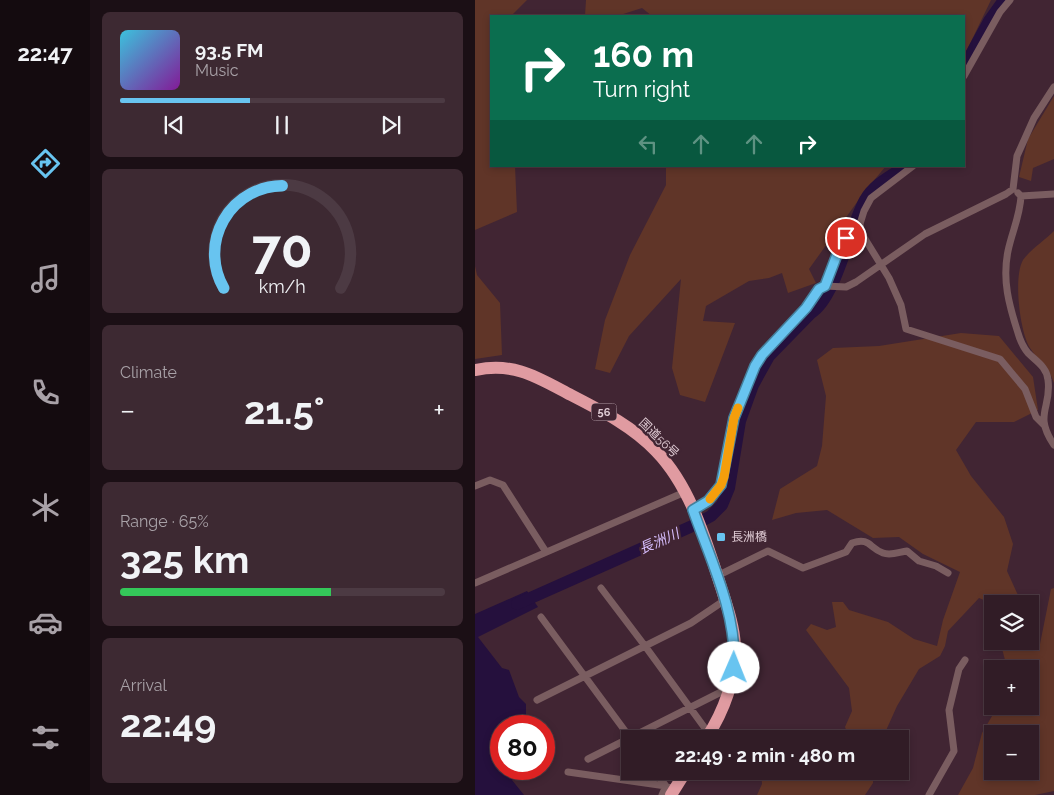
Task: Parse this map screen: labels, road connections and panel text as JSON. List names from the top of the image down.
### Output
{
  "streets": {
    "highway": ["56", "国道56号"]
  },
  "water": ["長洲川"],
  "places": {
    "transit": ["長洲橋"]
  },
  "page": {
    "tabs": "22:47",
    "turn": ["160 m", "Turn right"],
    "song": ["93.5 FM", "Music"],
    "tile": [
      "Climate",
      ["Range · 65%", "325 km"],
      ["Arrival", "22:49"]
    ],
    "heat": ["−", "21.5°", "+"],
    "map_buttons": ["+", "−"],
    "limit": "80",
    "trip": "22:49 · 2 min · 480 m",
    "gauge": ["70", "km/h"]
  }
}
